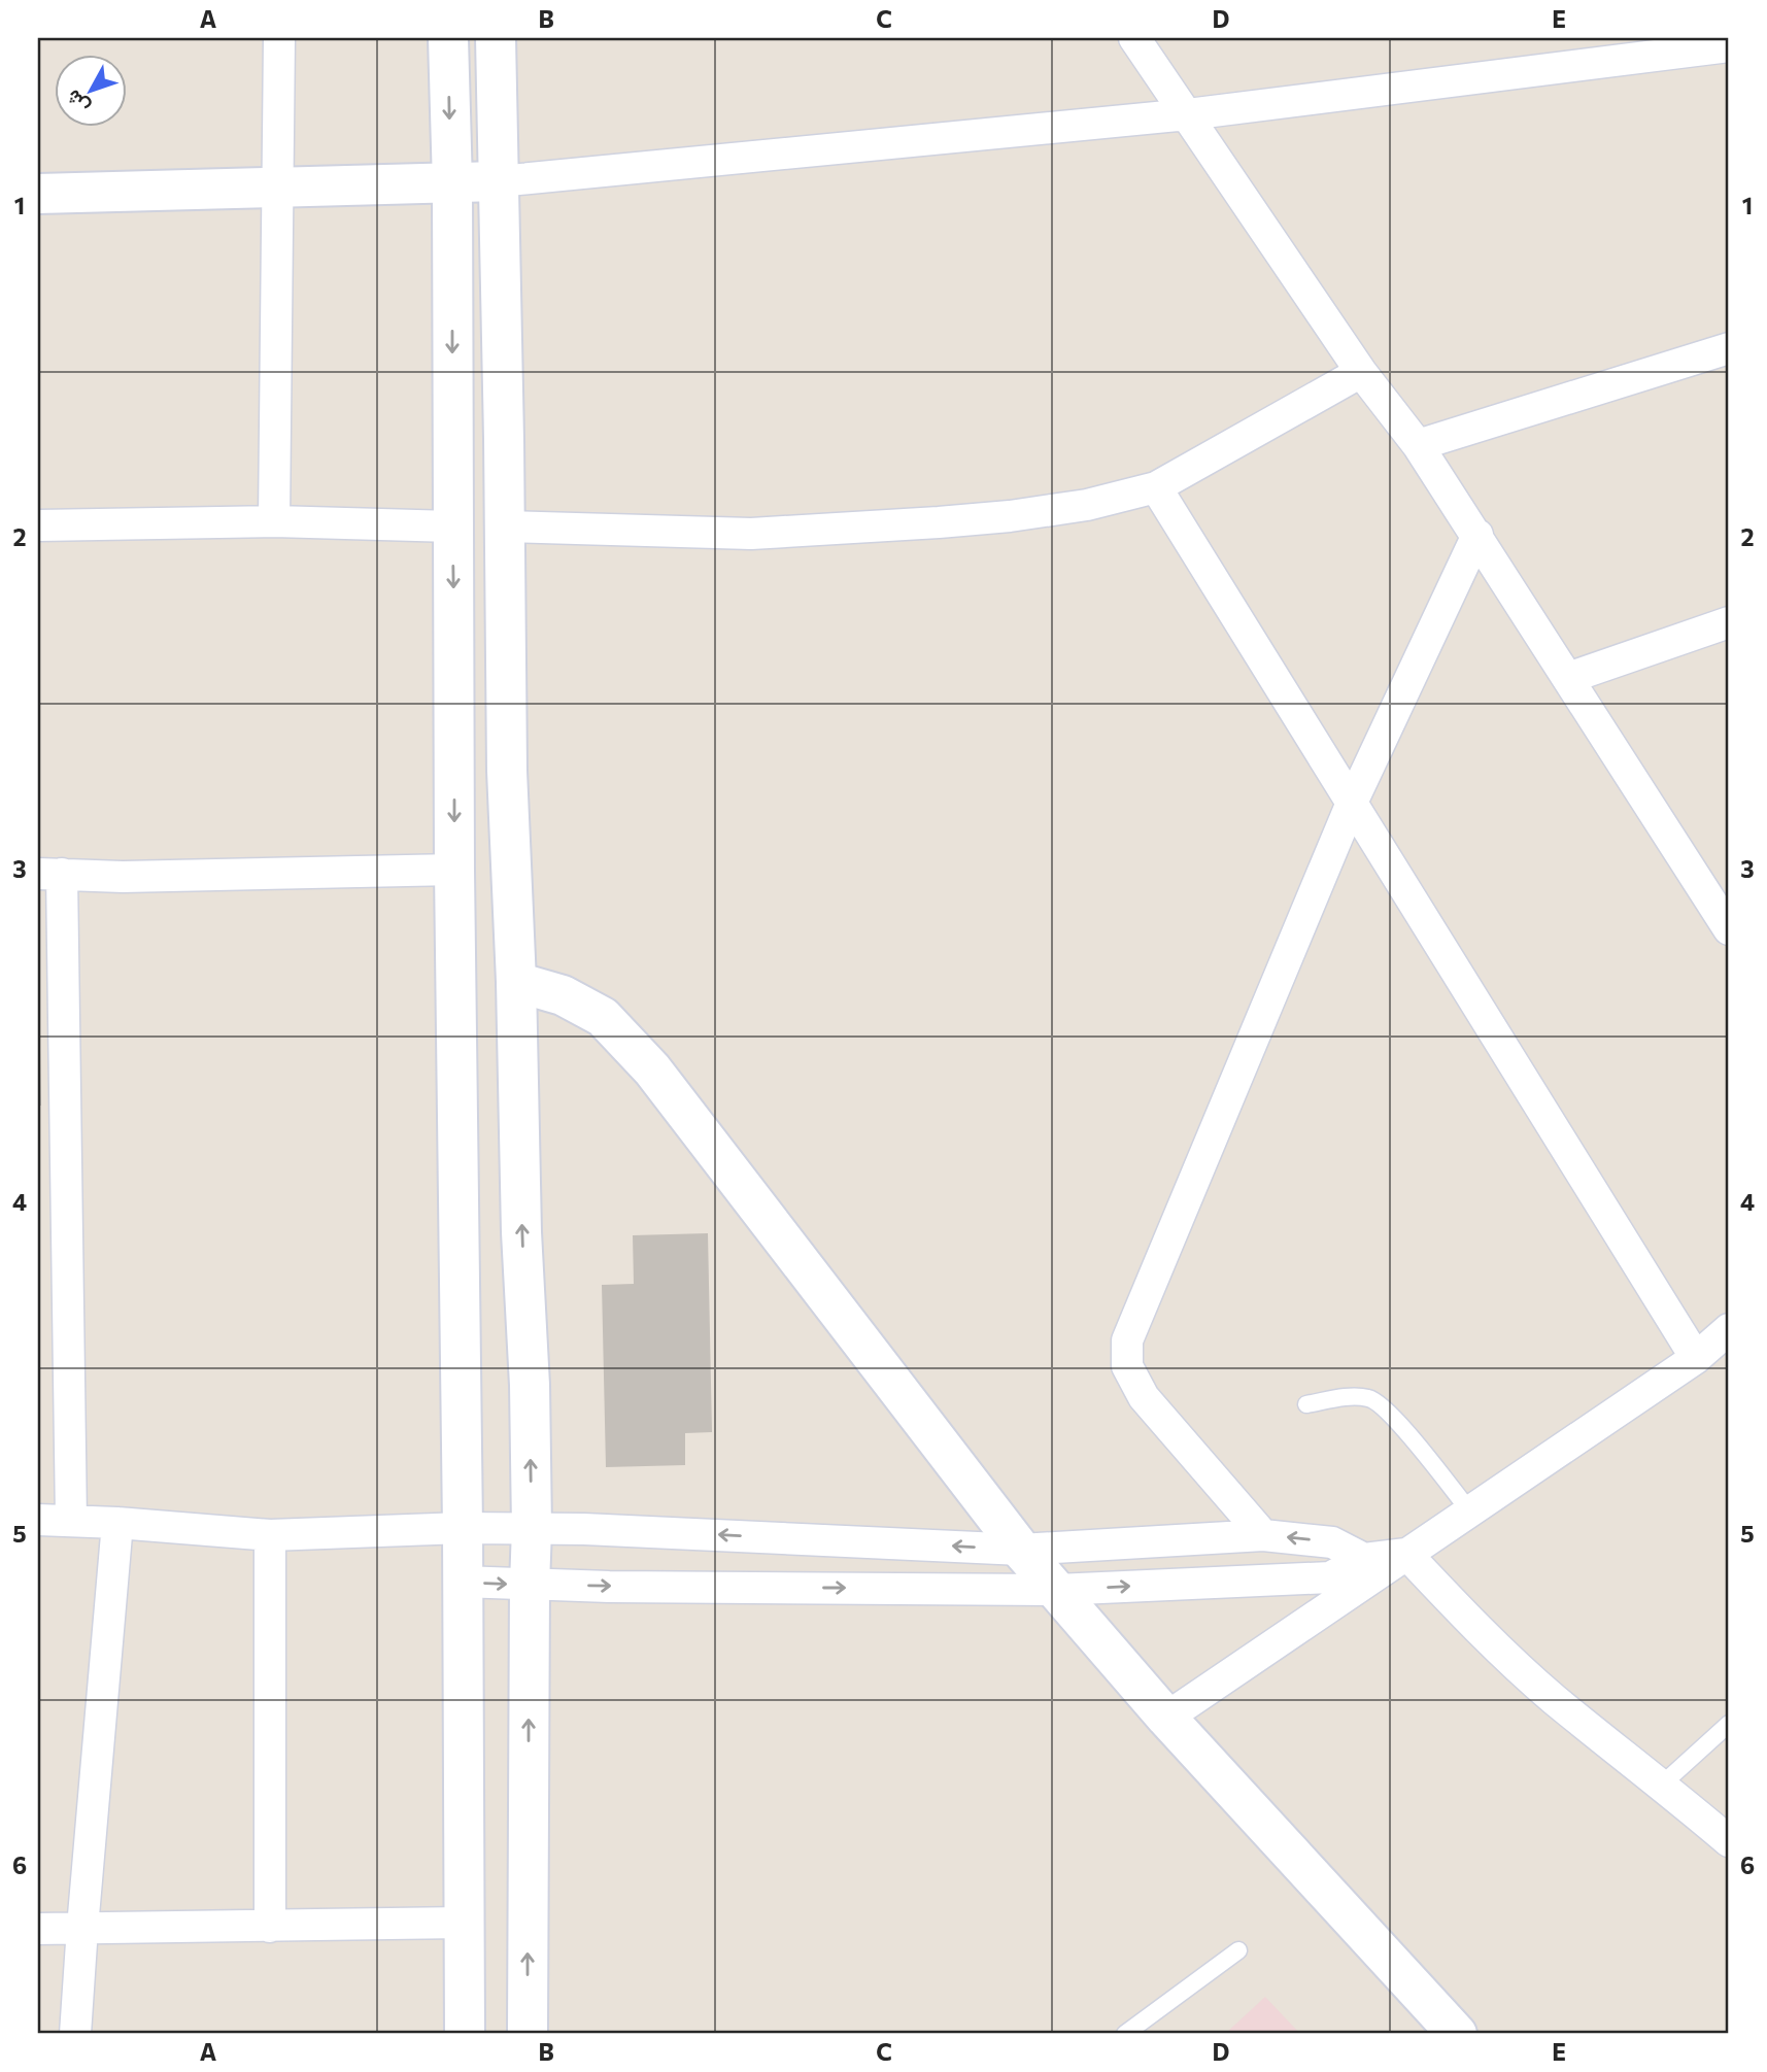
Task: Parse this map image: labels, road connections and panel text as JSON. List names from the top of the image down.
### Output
{
  "north": "bottom left",
  "grid": {
    "columns": [
      "A",
      "B",
      "C",
      "D",
      "E"
    ],
    "rows": [
      "1",
      "2",
      "3",
      "4",
      "5",
      "6"
    ]
  }
}
